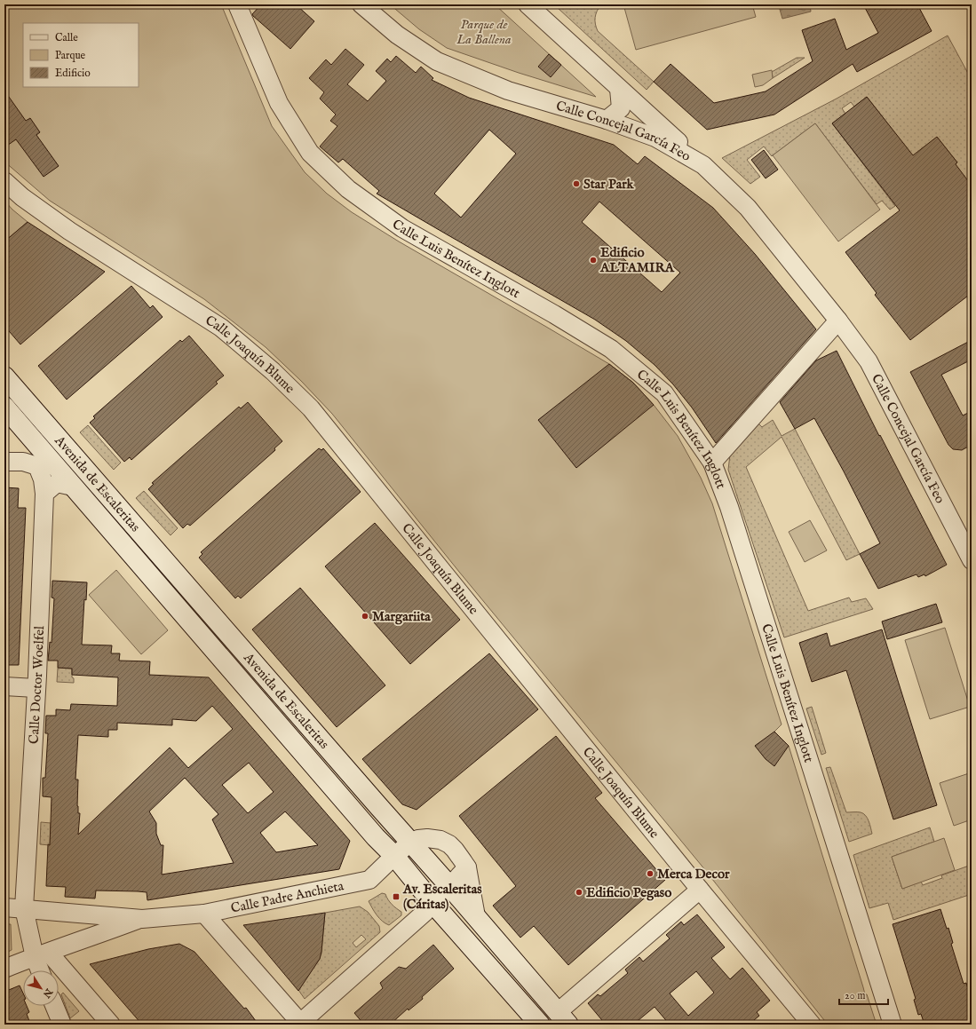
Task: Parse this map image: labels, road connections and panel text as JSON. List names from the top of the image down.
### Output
{
  "streets": {
    "street": [
      "Calle Concejal García Feo",
      "Calle Luis Benítez Inglott",
      "Calle Joaquín Blume",
      "Avenida de Escaleritas",
      "Calle Doctor Woelfel",
      "Calle Padre Anchieta"
    ]
  },
  "parks": ["Parque de La Ballena"],
  "places": {
    "other": [
      "Star Park",
      "Edificio ALTAMIRA",
      "Margariita",
      "Merca Decor",
      "Edificio Pegaso"
    ],
    "transit": ["Av. Escaleritas (Cáritas)"]
  },
  "legend": ["Calle", "Parque", "Edificio"],
  "scale_bar": "20 m",
  "north": "bottom right"
}
